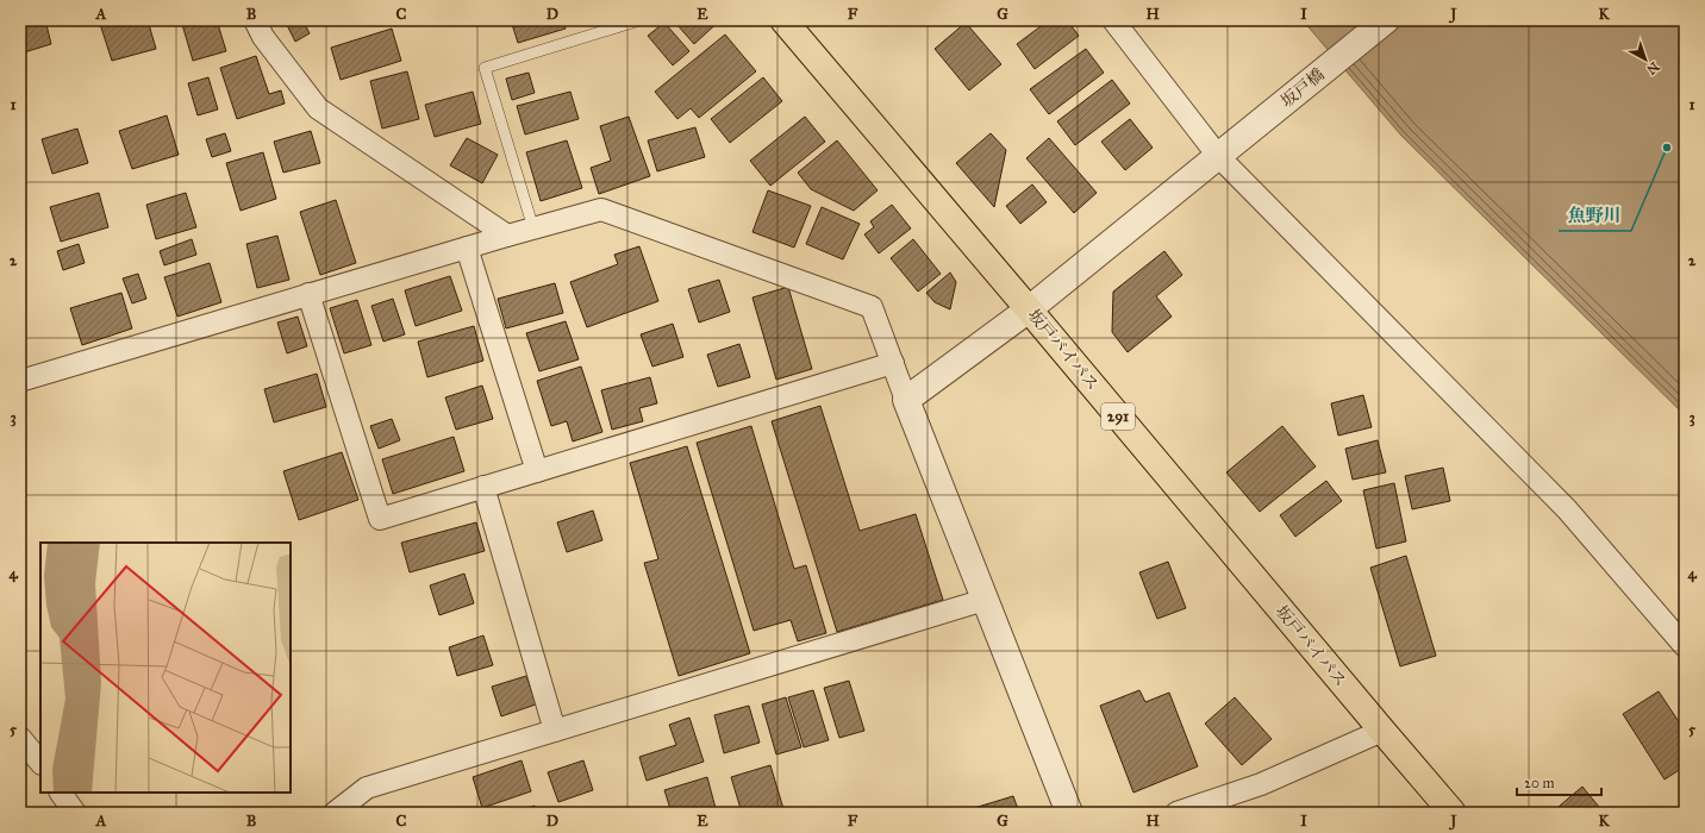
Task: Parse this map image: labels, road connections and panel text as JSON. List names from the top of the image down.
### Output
{
  "streets": {
    "highway": ["坂戸バイパス", "291"],
    "street": ["坂戸橋"]
  },
  "crossings": [
    ["坂戸橋", "坂戸バイパス"]
  ],
  "places": ["魚野川"],
  "scale_bar": "20 m",
  "north": "bottom right",
  "grid": {
    "columns": [
      "A",
      "B",
      "C",
      "D",
      "E",
      "F",
      "G",
      "H",
      "I",
      "J",
      "K"
    ],
    "rows": [
      "1",
      "2",
      "3",
      "4",
      "5"
    ]
  }
}
